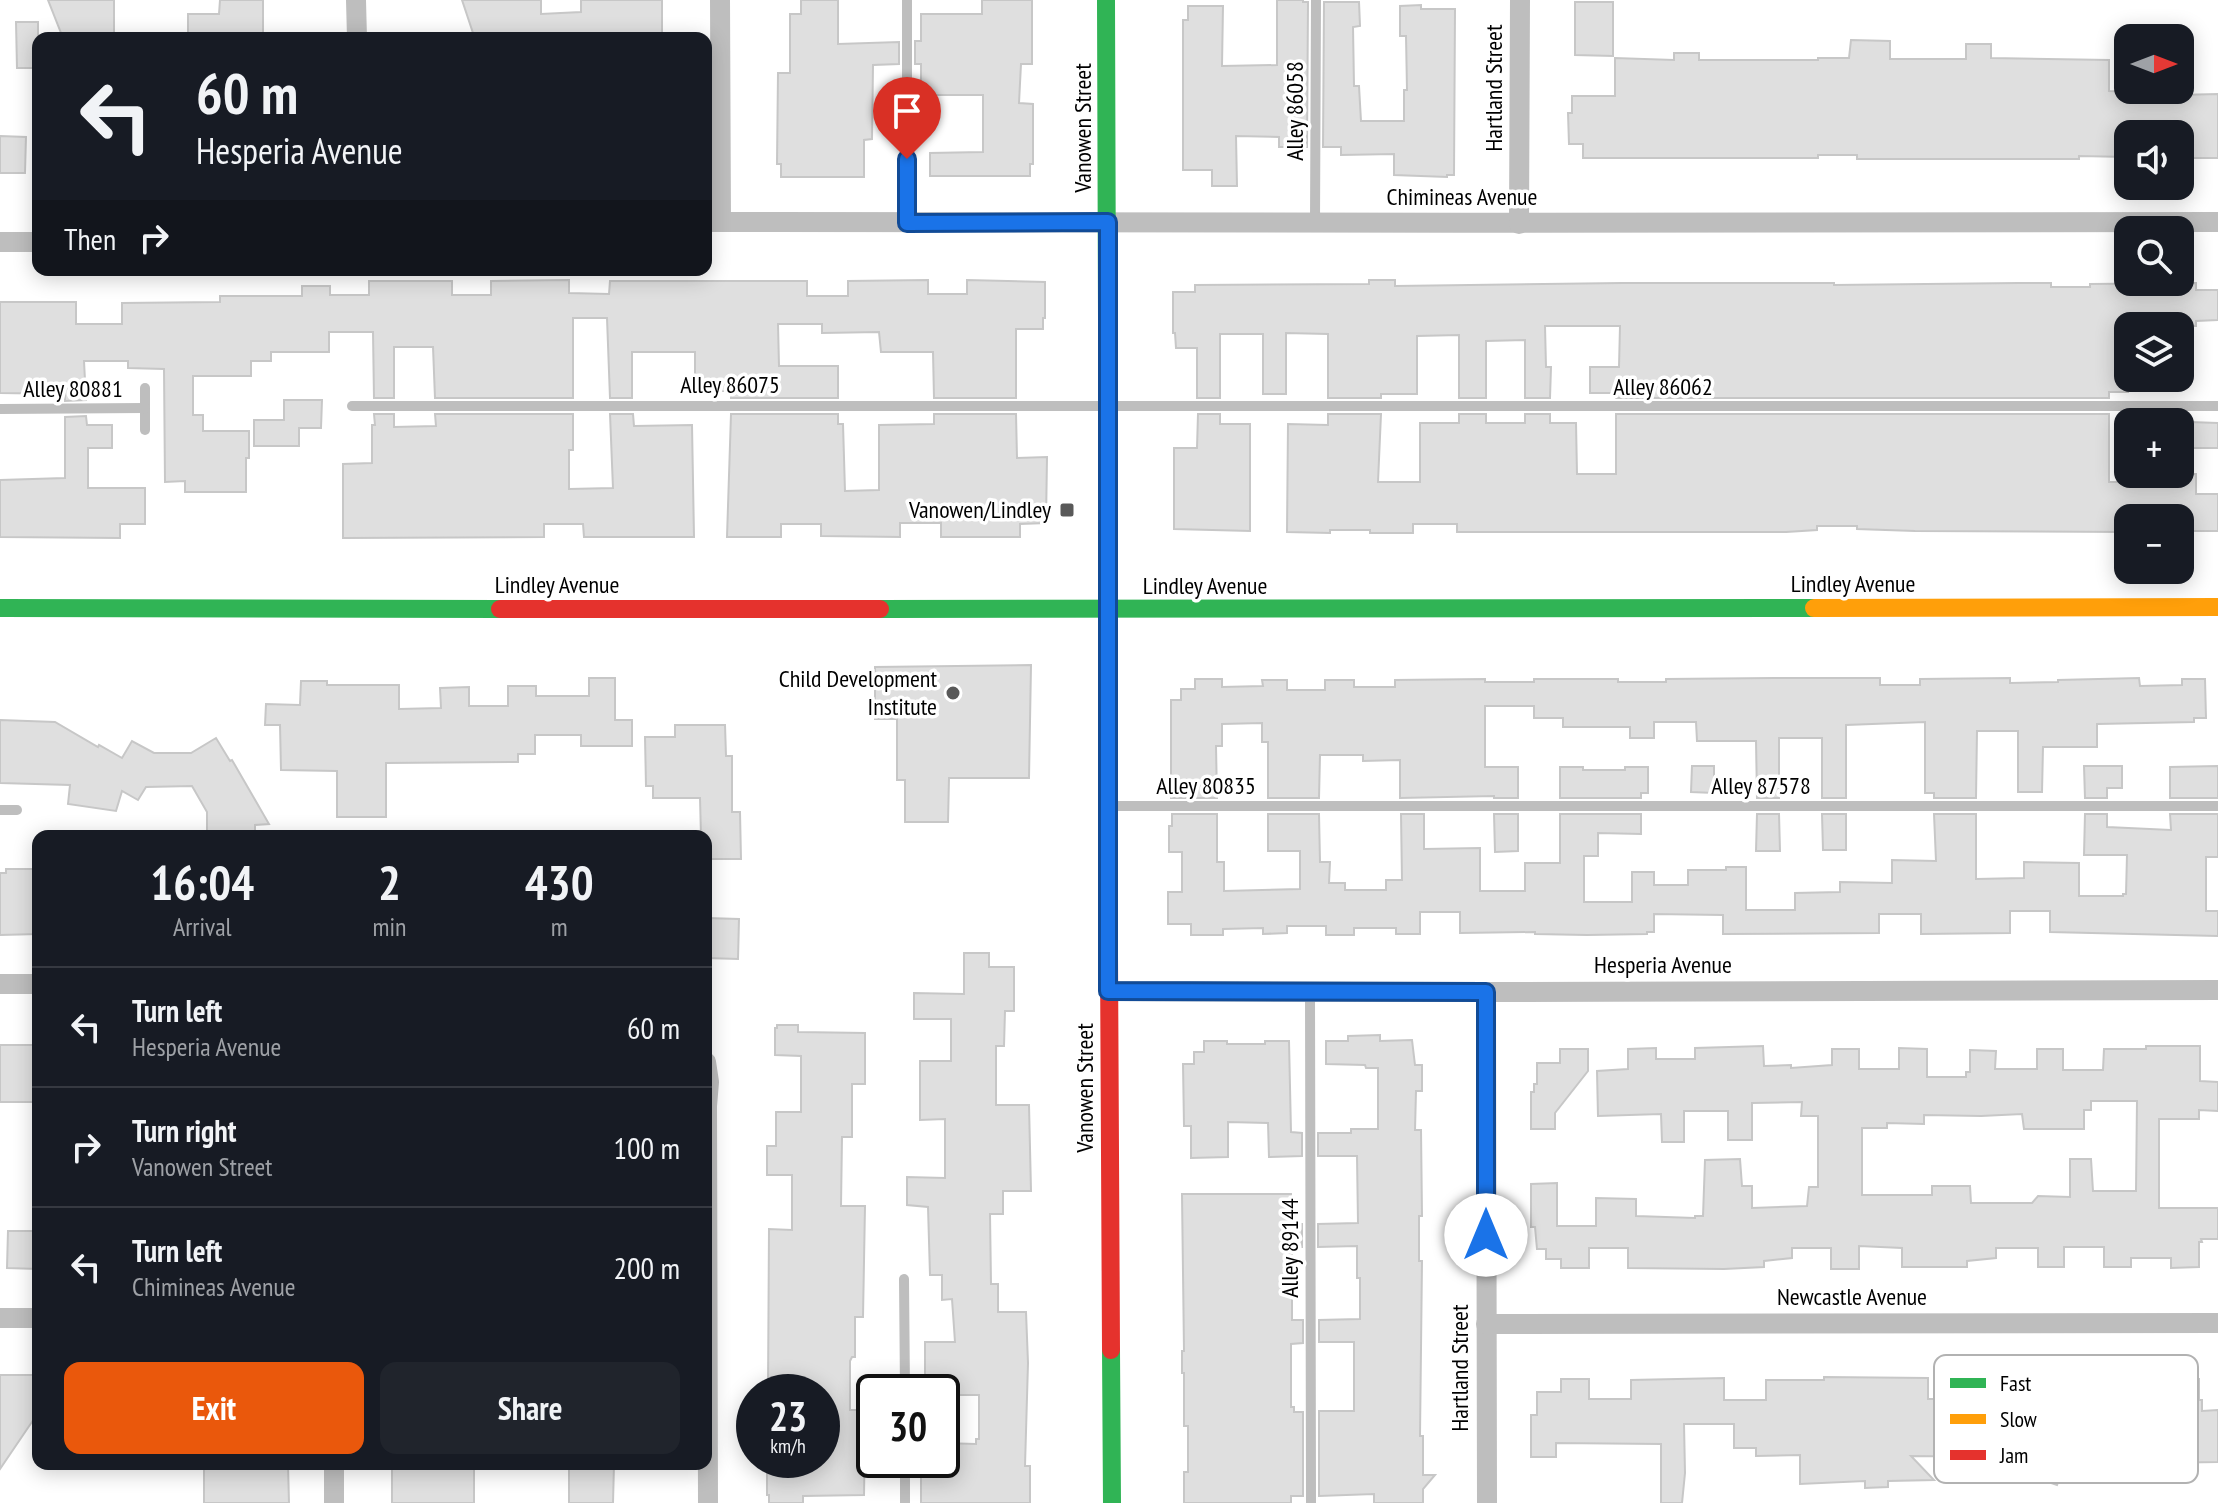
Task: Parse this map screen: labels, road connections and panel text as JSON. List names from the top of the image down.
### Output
{
  "streets": {
    "main road": ["Vanowen Street", "Lindley Avenue"],
    "street": [
      "Hartland Street",
      "Chimineas Avenue",
      "Hesperia Avenue",
      "Newcastle Avenue"
    ],
    "lane": [
      "Alley 86058",
      "Alley 86075",
      "Alley 86062",
      "Alley 80881",
      "Alley 80835",
      "Alley 87578",
      "Alley 89144"
    ]
  },
  "crossings": [
    ["Hartland Street", "Chimineas Avenue"],
    ["Hartland Street", "Hesperia Avenue"],
    ["Hartland Street", "Newcastle Avenue"],
    ["Alley 86058", "Chimineas Avenue"],
    ["Vanowen Street", "Chimineas Avenue"],
    ["Vanowen Street", "Alley 86075"],
    ["Vanowen Street", "Alley 86062"],
    ["Vanowen Street", "Lindley Avenue"],
    ["Vanowen Street", "Alley 80835"],
    ["Vanowen Street", "Hesperia Avenue"],
    ["Alley 86075", "Alley 86062"],
    ["Alley 80835", "Alley 87578"],
    ["Hesperia Avenue", "Alley 89144"]
  ],
  "places": {
    "transit": ["Vanowen/Lindley"],
    "other": ["Child Development Institute"]
  },
  "legend": ["Fast", "Slow", "Jam"],
  "north": "right",
  "page": {
    "map_buttons": ["+", "−"],
    "turn": ["60 m", "Hesperia Avenue"],
    "then": "Then",
    "eta": [
      "16:04",
      "Arrival",
      "2",
      "min",
      "430",
      "m"
    ],
    "list": [
      {
        "name": "Turn left",
        "note": "Hesperia Avenue",
        "value": "60 m"
      },
      {
        "name": "Turn right",
        "note": "Vanowen Street",
        "value": "100 m"
      },
      {
        "name": "Turn left",
        "note": "Chimineas Avenue",
        "value": "200 m"
      }
    ],
    "buttons": ["Exit", "Share"],
    "speed": "23 km/h",
    "limit": "30"
  }
}
